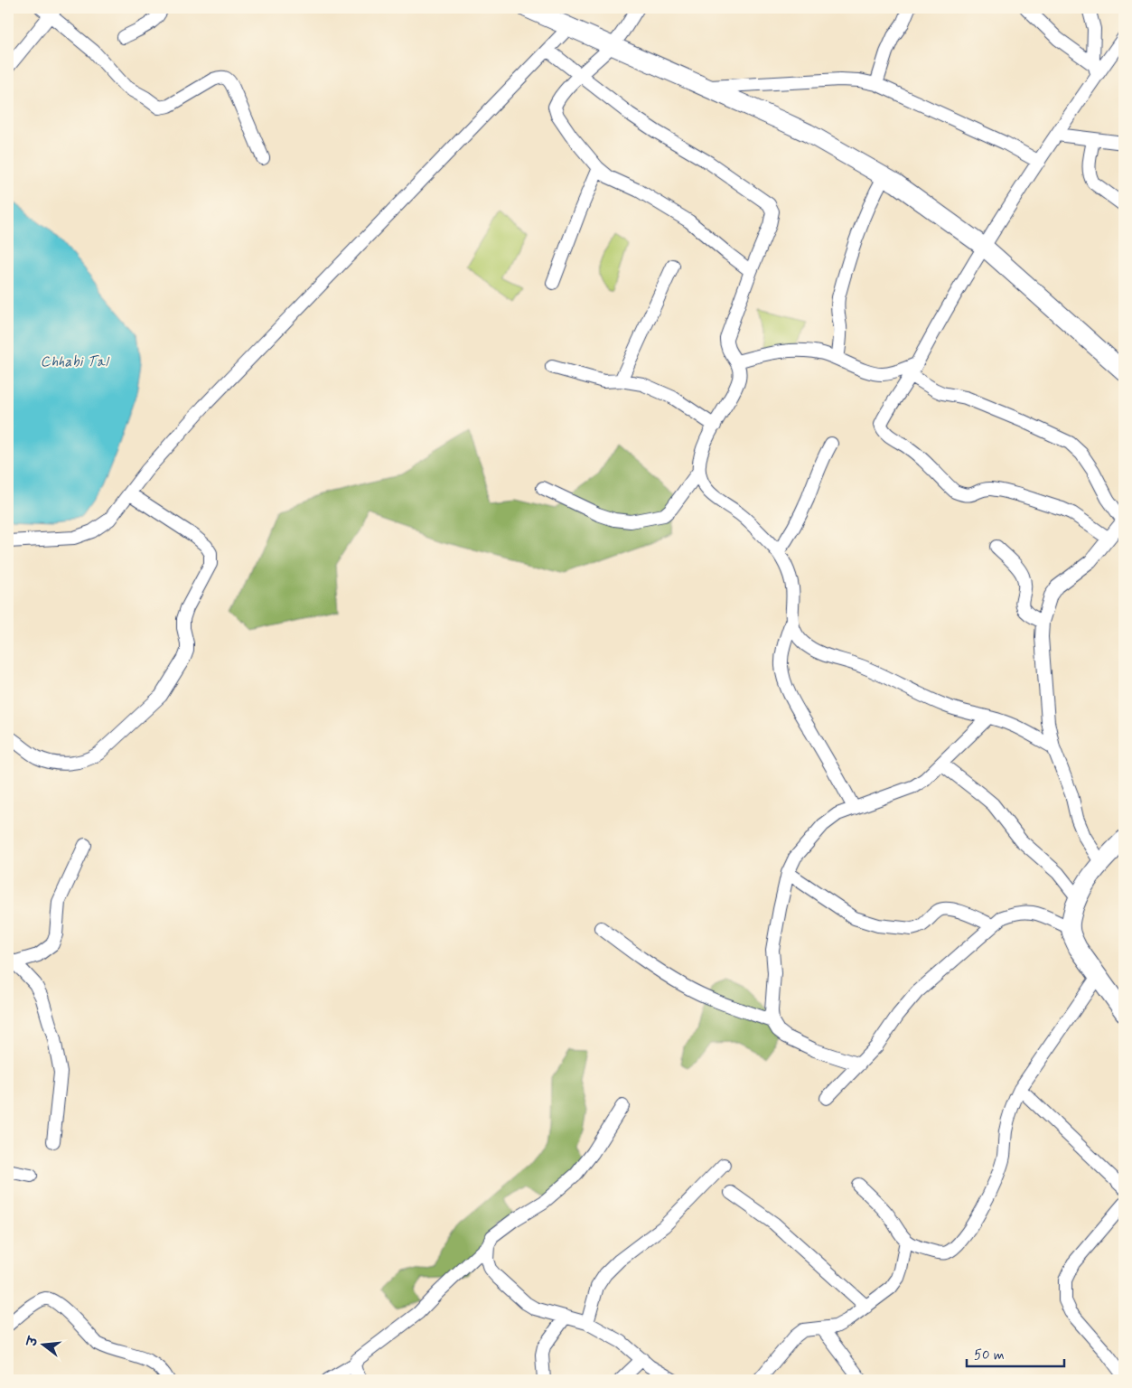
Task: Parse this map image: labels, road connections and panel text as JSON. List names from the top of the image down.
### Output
{
  "water": ["Chhabi Tal"],
  "scale_bar": "50 m",
  "north": "left"
}
